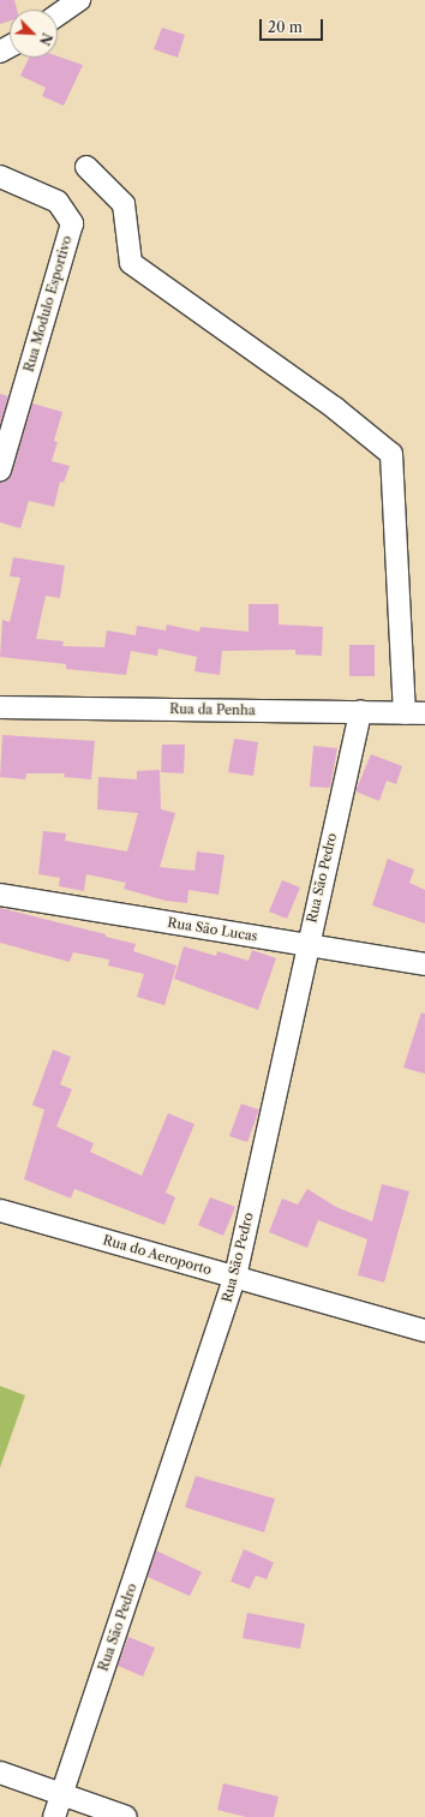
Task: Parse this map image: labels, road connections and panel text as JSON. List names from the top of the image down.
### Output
{
  "streets": {
    "street": [
      "Rua Modulo Esportivo",
      "Rua da Penha",
      "Rua São Pedro",
      "Rua São Lucas",
      "Rua do Aeroporto"
    ]
  },
  "crossings": [
    ["Rua da Penha", "Rua São Pedro"],
    ["Rua São Pedro", "Rua São Lucas"],
    ["Rua São Pedro", "Rua do Aeroporto"]
  ],
  "scale_bar": "20 m",
  "north": "bottom right"
}
